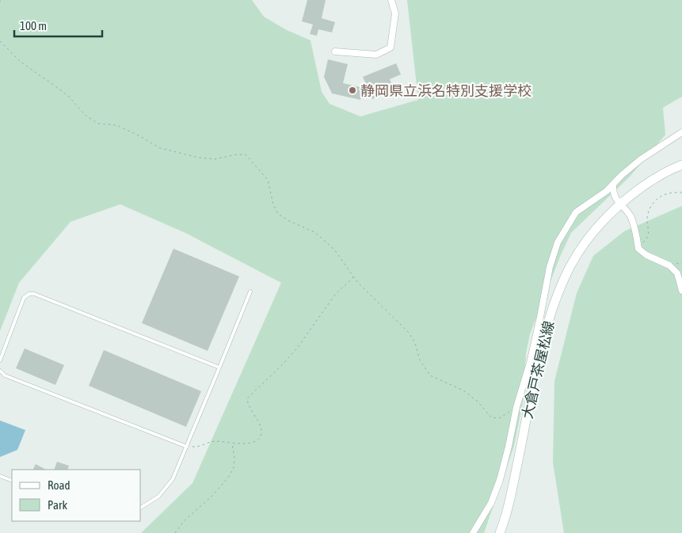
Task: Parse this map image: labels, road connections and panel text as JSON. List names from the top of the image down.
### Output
{
  "streets": {
    "street": ["大倉戸茶屋松線"]
  },
  "places": ["静岡県立浜名特別支援学校"],
  "legend": ["Road", "Park"],
  "scale_bar": "100 m"
}
